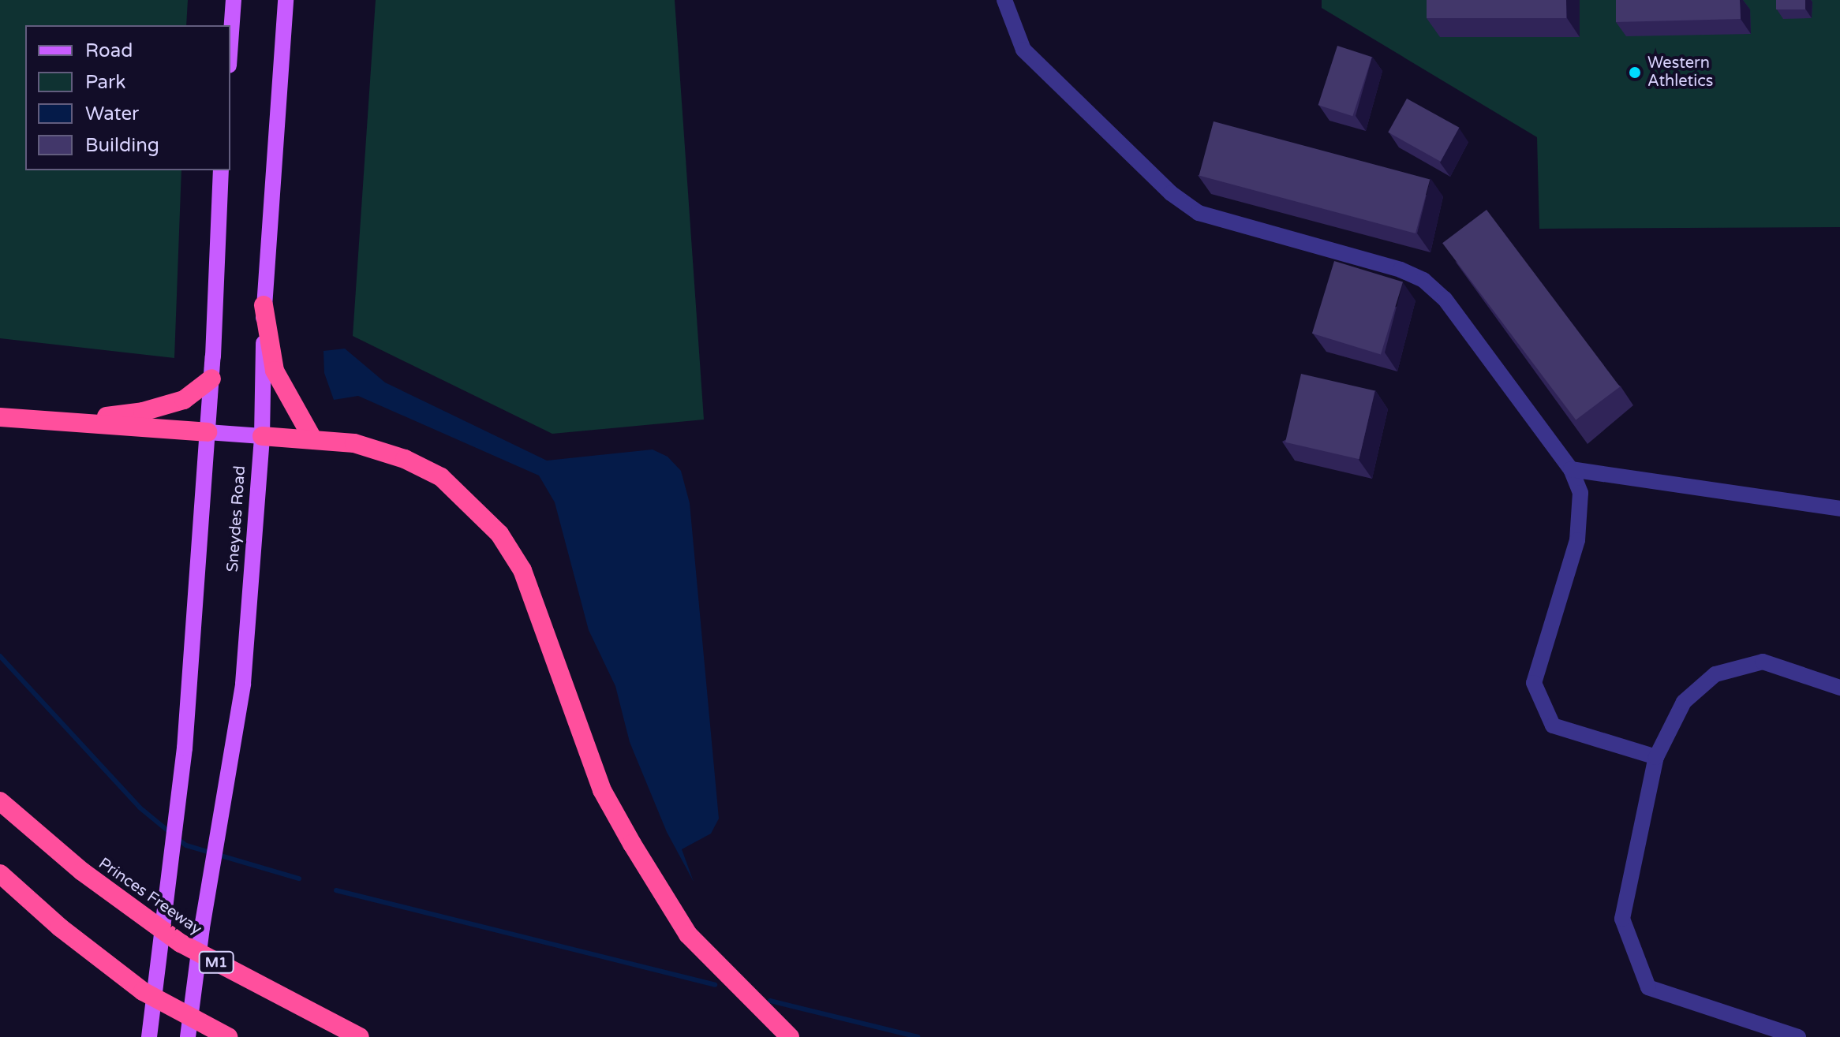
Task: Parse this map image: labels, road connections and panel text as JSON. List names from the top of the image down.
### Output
{
  "streets": {
    "highway": ["Princes Freeway", "M1"],
    "main road": ["Sneydes Road"]
  },
  "places": ["Western Athletics"],
  "legend": [
    "Road",
    "Park",
    "Water",
    "Building"
  ]
}
